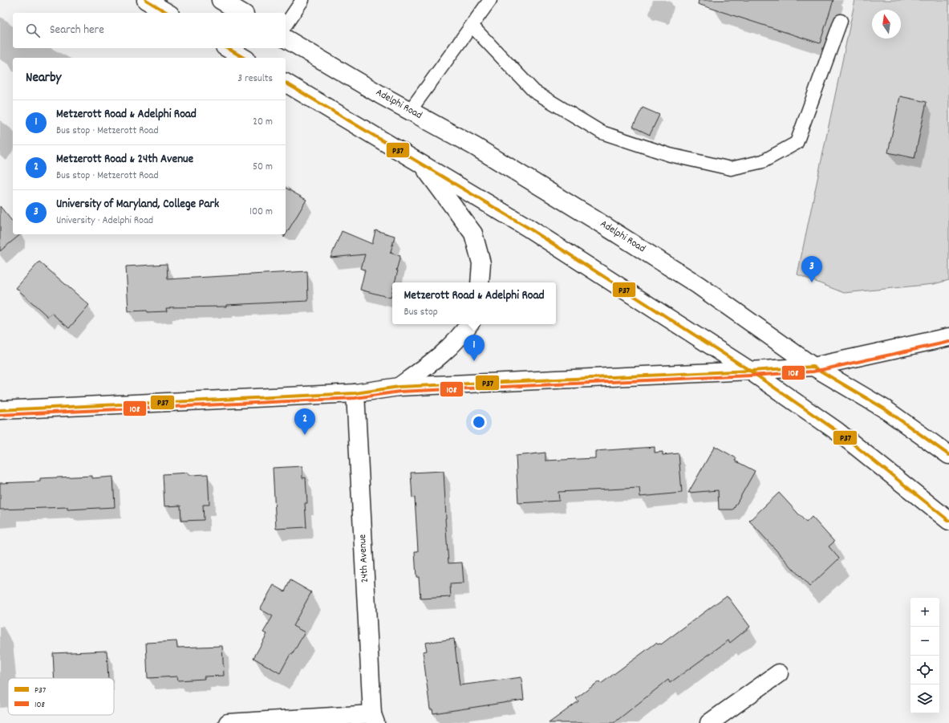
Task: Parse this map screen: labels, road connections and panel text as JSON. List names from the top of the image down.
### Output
{
  "streets": {
    "main road": ["Adelphi Road", "24th Avenue"]
  },
  "lines": ["transit line P37", "transit line 108"],
  "legend": ["P37", "108"],
  "north": "top",
  "page": {
    "search": "Search here",
    "heading": ["Nearby", "3 results"],
    "list": [
      {
        "mark": "1",
        "name": "Metzerott Road & Adelphi Road",
        "note": "Bus stop · Metzerott Road",
        "value": "20 m"
      },
      {
        "mark": "2",
        "name": "Metzerott Road & 24th Avenue",
        "note": "Bus stop · Metzerott Road",
        "value": "50 m"
      },
      {
        "mark": "3",
        "name": "University of Maryland, College Park",
        "note": "University · Adelphi Road",
        "value": "100 m"
      }
    ],
    "pins": ["3", "1", "2"],
    "popup": ["Metzerott Road & Adelphi Road", "Bus stop"],
    "map_buttons": ["+", "−"]
  }
}
